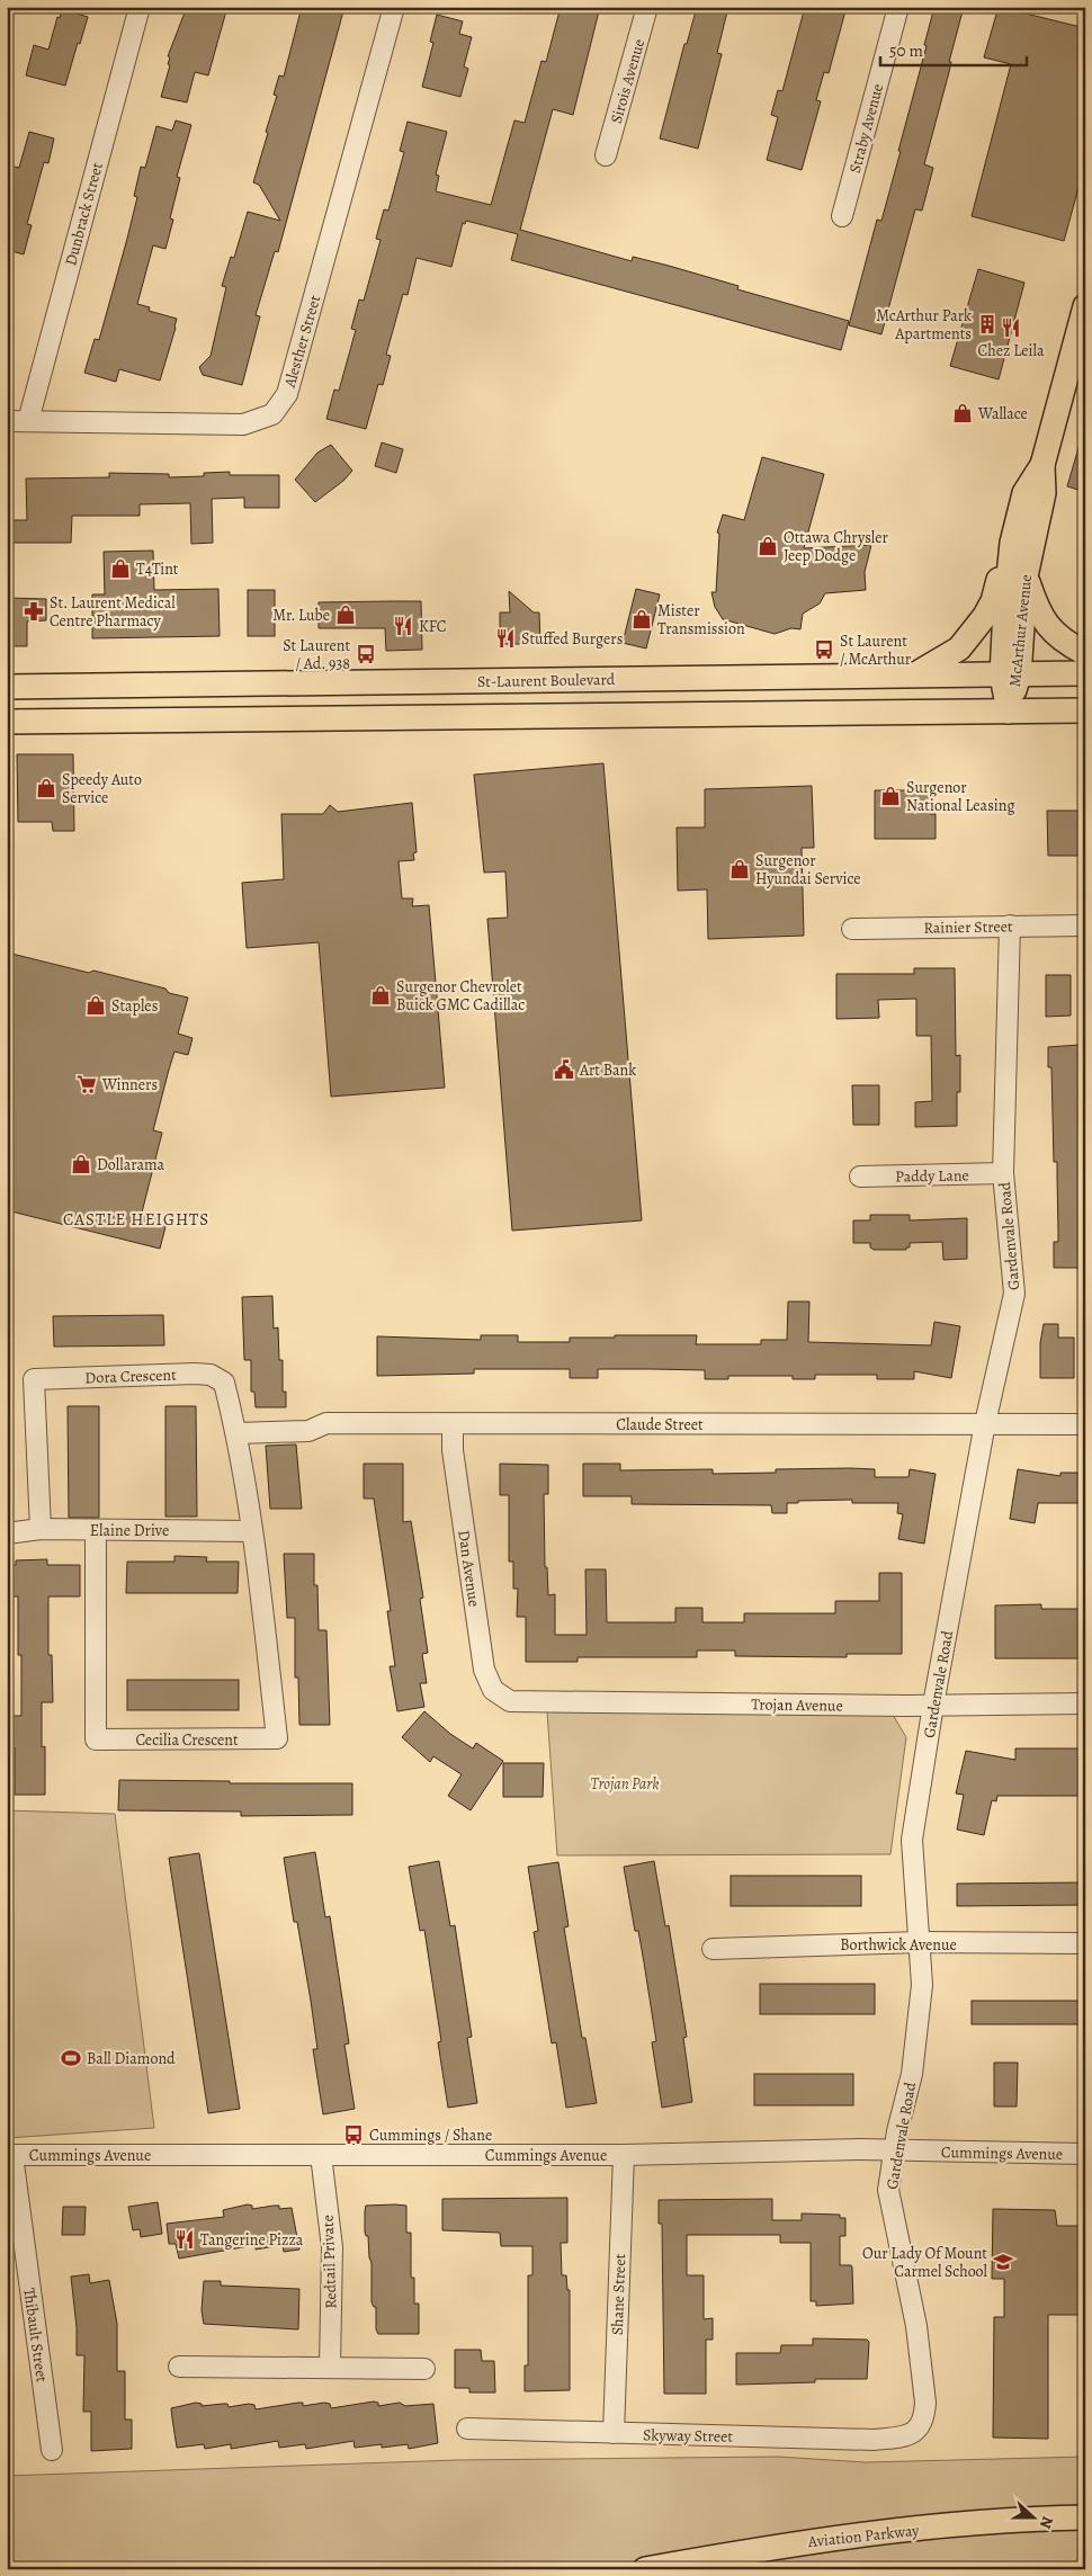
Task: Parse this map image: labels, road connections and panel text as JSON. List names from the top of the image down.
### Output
{
  "streets": {
    "main road": ["McArthur Avenue", "St-Laurent Boulevard", "Aviation Parkway"],
    "street": [
      "Sirois Avenue",
      "Straby Avenue",
      "Dunbrack Street",
      "Alesther Street",
      "Rainier Street",
      "Paddy Lane",
      "Gardenvale Road",
      "Dora Crescent",
      "Claude Street",
      "Elaine Drive",
      "Dan Avenue",
      "Trojan Avenue",
      "Cecilia Crescent",
      "Borthwick Avenue",
      "Cummings Avenue",
      "Redtail Private",
      "Shane Street",
      "Thibault Street",
      "Skyway Street"
    ]
  },
  "crossings": [
    ["Dunbrack Street", "Alesther Street"],
    ["McArthur Avenue", "St-Laurent Boulevard"],
    ["Rainier Street", "Gardenvale Road"],
    ["Paddy Lane", "Gardenvale Road"],
    ["Gardenvale Road", "Claude Street"],
    ["Gardenvale Road", "Trojan Avenue"],
    ["Gardenvale Road", "Borthwick Avenue"],
    ["Gardenvale Road", "Cummings Avenue"],
    ["Gardenvale Road", "Skyway Street"],
    ["Dora Crescent", "Claude Street"],
    ["Dora Crescent", "Elaine Drive"],
    ["Dora Crescent", "Cecilia Crescent"],
    ["Claude Street", "Dan Avenue"],
    ["Elaine Drive", "Cecilia Crescent"],
    ["Dan Avenue", "Trojan Avenue"],
    ["Cummings Avenue", "Redtail Private"],
    ["Cummings Avenue", "Shane Street"],
    ["Cummings Avenue", "Thibault Street"],
    ["Shane Street", "Skyway Street"]
  ],
  "districts": ["CASTLE HEIGHTS"],
  "parks": ["Trojan Park"],
  "places": {
    "building": ["McArthur Park Apartments"],
    "restaurant": [
      "Chez Leila",
      "KFC",
      "Stuffed Burgers",
      "Tangerine Pizza"
    ],
    "shop": [
      "Wallace",
      "Ottawa Chrysler Jeep Dodge",
      "T4Tint",
      "Mr. Lube",
      "Mister Transmission",
      "Speedy Auto Service",
      "Surgenor National Leasing",
      "Surgenor Hyundai Service",
      "Surgenor Chevrolet Buick GMC Cadillac",
      "Staples",
      "Dollarama"
    ],
    "pharmacy": ["St. Laurent Medical Centre Pharmacy"],
    "bus stop": ["St Laurent / McArthur", "St Laurent / Ad. 938", "Cummings / Shane"],
    "public building": ["Art Bank"],
    "supermarket": ["Winners"],
    "sports": ["Ball Diamond"],
    "school or university": ["Our Lady Of Mount Carmel School"]
  },
  "scale_bar": "50 m",
  "north": "right"
}
